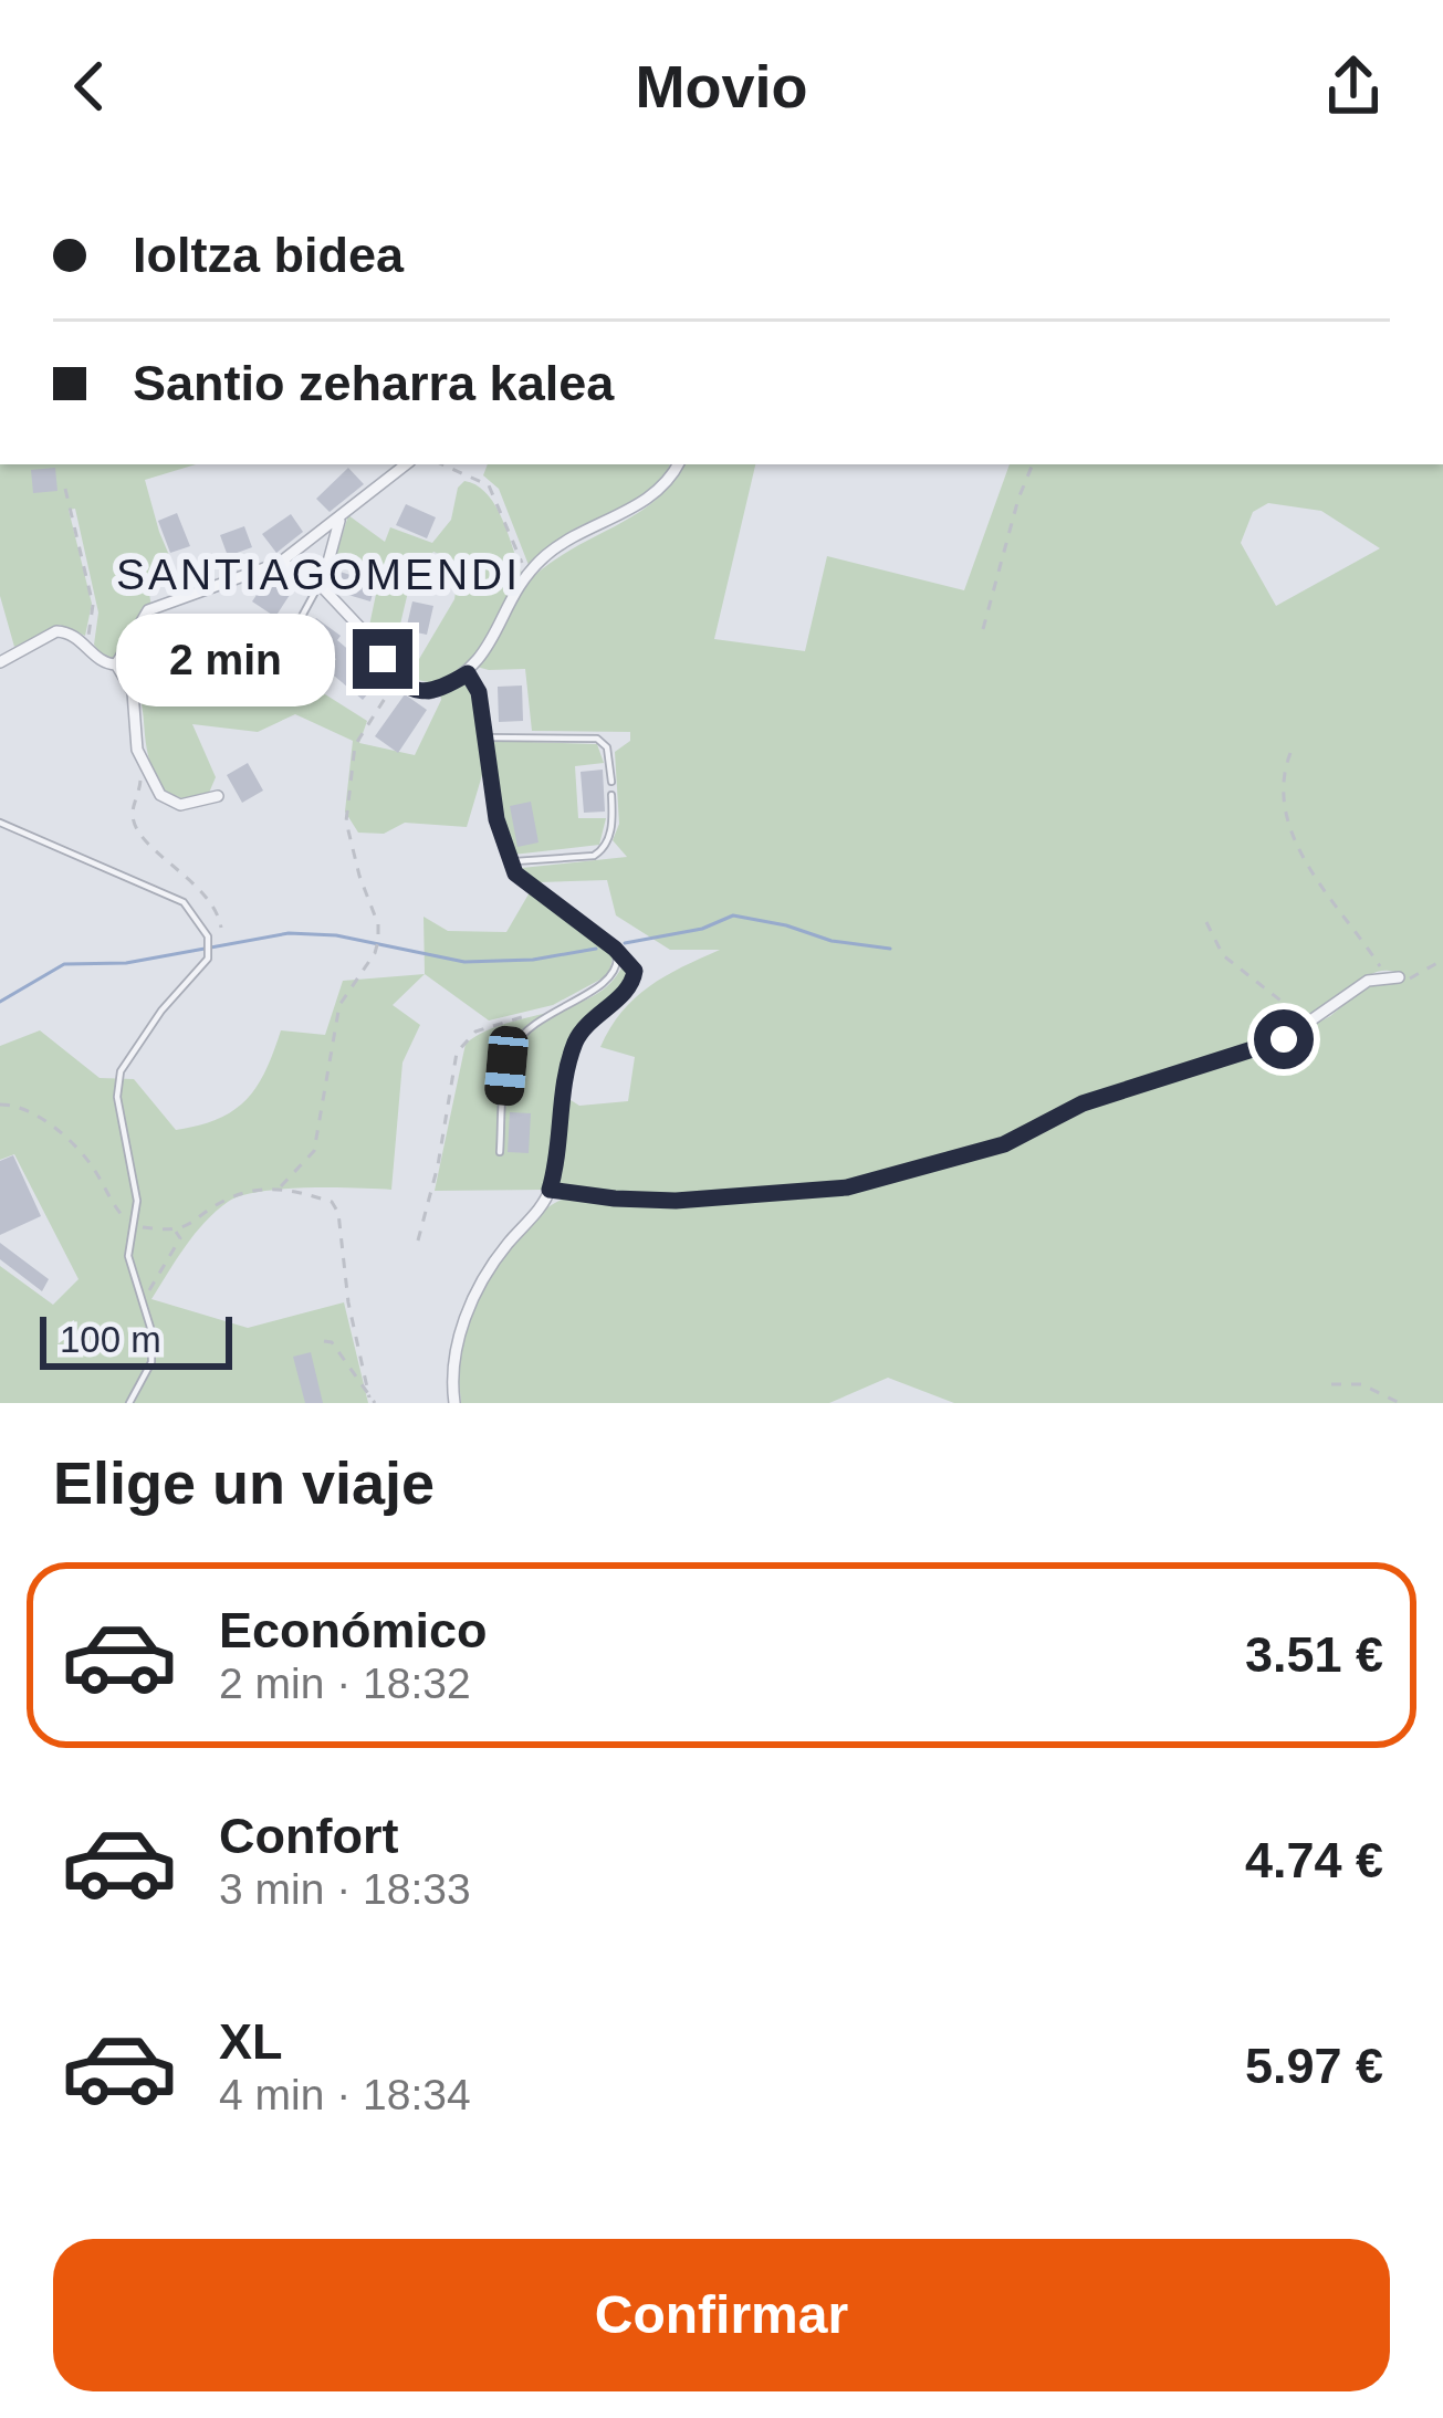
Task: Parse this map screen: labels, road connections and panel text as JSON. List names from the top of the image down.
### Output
{
  "districts": ["SANTIAGOMENDI"],
  "scale_bar": "100 m",
  "page": {
    "header": "Movio",
    "banner": ["Ioltza bidea", "Santio zeharra kalea"],
    "bubble": "2 min",
    "scale": "100 m",
    "heading": "Elige un viaje",
    "list": [
      {
        "name": "Económico",
        "note": "2 min · 18:32",
        "value": "3.51 €"
      },
      {
        "name": "Confort",
        "note": "3 min · 18:33",
        "value": "4.74 €"
      },
      {
        "name": "XL",
        "note": "4 min · 18:34",
        "value": "5.97 €"
      }
    ],
    "buttons": "Confirmar"
  }
}
